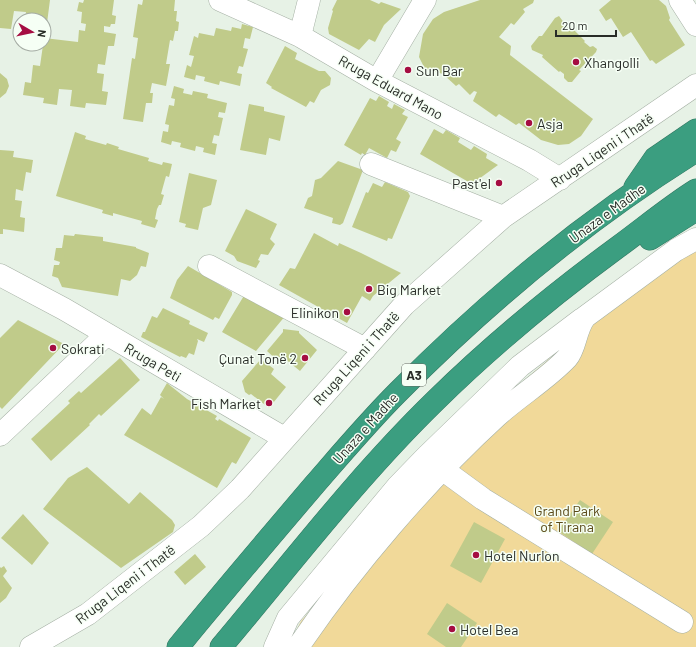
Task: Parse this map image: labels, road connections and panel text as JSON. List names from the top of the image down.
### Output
{
  "streets": {
    "highway": ["Unaza e Madhe", "A3"],
    "street": ["Rruga Eduard Mano", "Rruga Liqeni i Thatë", "Rruga Peti"]
  },
  "crossings": [
    ["Rruga Eduard Mano", "Rruga Liqeni i Thatë"],
    ["Rruga Liqeni i Thatë", "Rruga Peti"]
  ],
  "parks": ["Grand Park of Tirana"],
  "places": [
    "Xhangolli",
    "Sun Bar",
    "Asja",
    "Past'el",
    "Big Market",
    "Elinikon",
    "Sokrati",
    "Çunat Tonë 2",
    "Fish Market",
    "Hotel Nurlon",
    "Hotel Bea"
  ],
  "scale_bar": "20 m",
  "north": "right"
}
